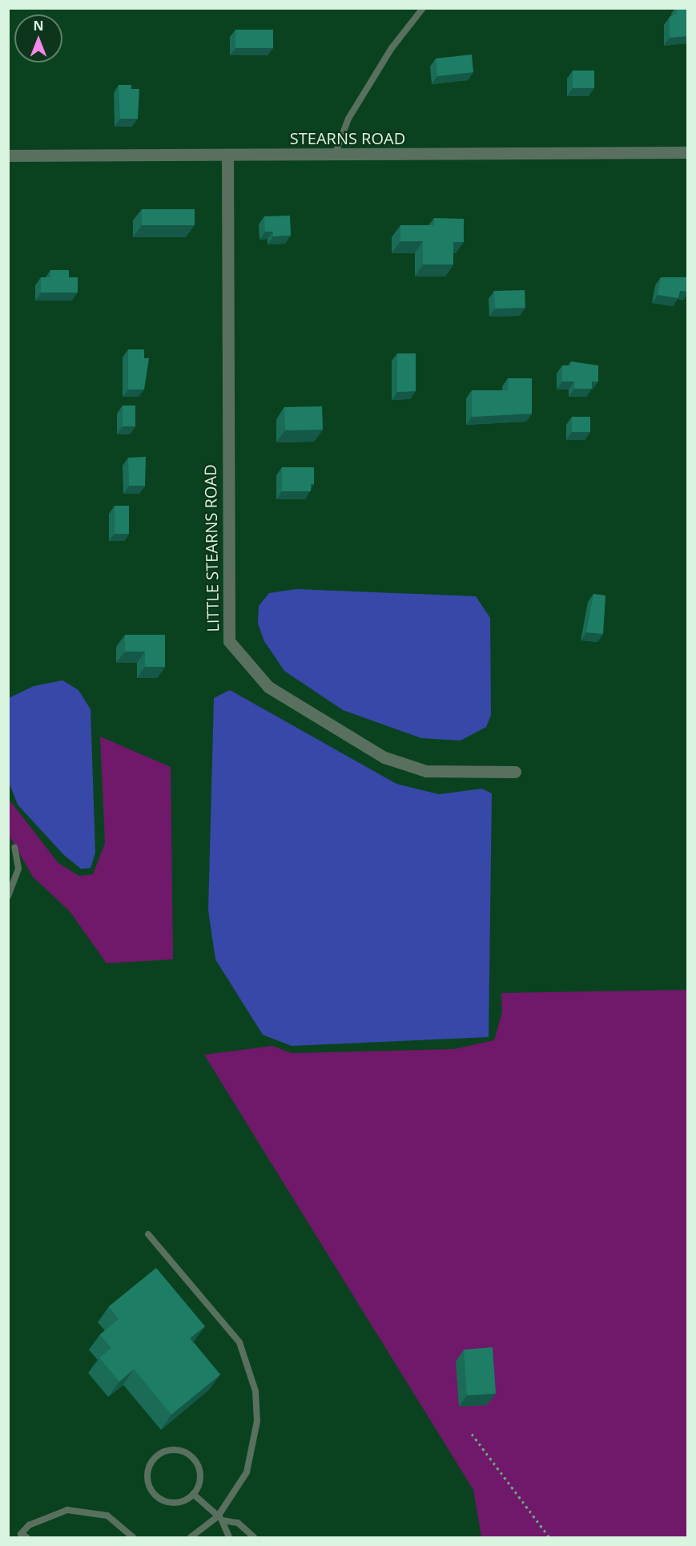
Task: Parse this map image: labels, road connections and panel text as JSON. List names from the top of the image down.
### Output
{
  "streets": {
    "street": ["STEARNS ROAD", "LITTLE STEARNS ROAD"]
  },
  "crossings": [
    ["STEARNS ROAD", "LITTLE STEARNS ROAD"]
  ],
  "north": "top"
}
